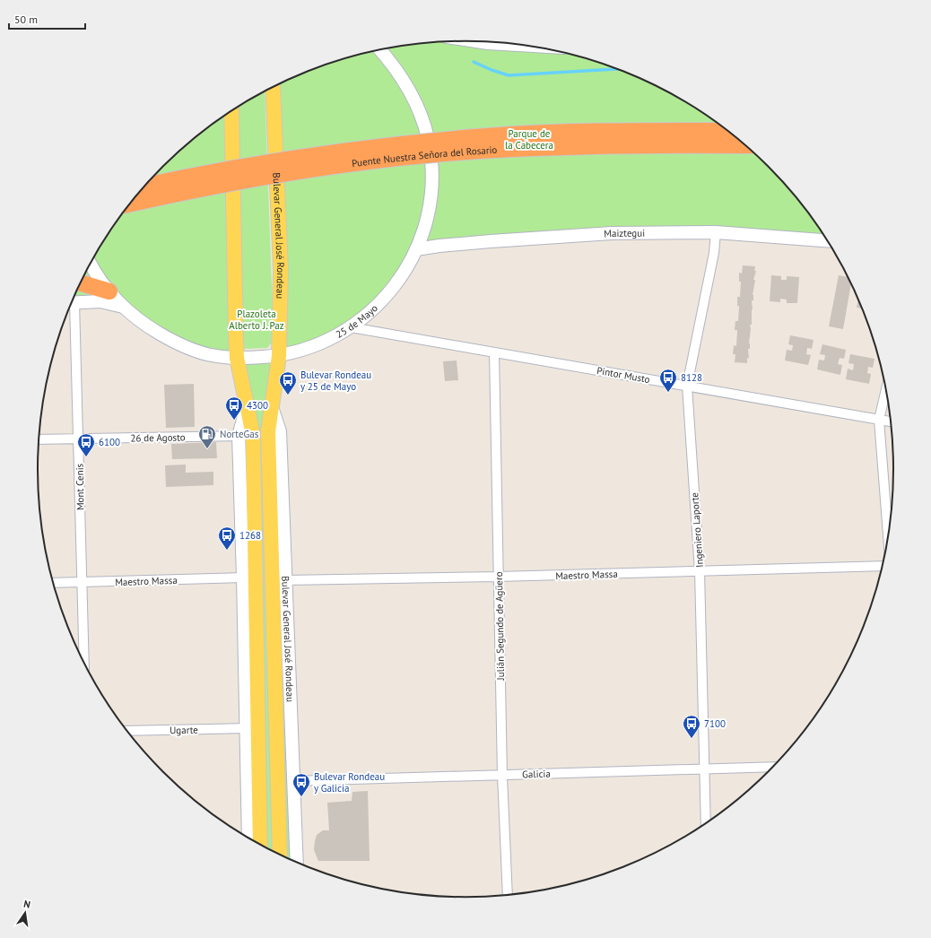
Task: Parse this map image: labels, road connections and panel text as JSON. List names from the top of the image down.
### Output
{
  "streets": {
    "highway": ["Puente Nuestra Señora del Rosario"],
    "main road": ["Maiztegui", "Bulevar General José Rondeau", "25 de Mayo"],
    "street": [
      "Pintor Musto",
      "26 de Agosto",
      "Mont Cenis",
      "Ingeniero Laporte",
      "Maestro Massa",
      "Julián Segundo de Agüero",
      "Ugarte",
      "Galicia"
    ]
  },
  "crossings": [
    ["Maiztegui", "25 de Mayo"],
    ["Maiztegui", "Ingeniero Laporte"],
    ["Bulevar General José Rondeau", "25 de Mayo"],
    ["Bulevar General José Rondeau", "Maestro Massa"],
    ["Bulevar General José Rondeau", "Galicia"],
    ["25 de Mayo", "Pintor Musto"],
    ["Pintor Musto", "Ingeniero Laporte"],
    ["Pintor Musto", "Julián Segundo de Agüero"],
    ["26 de Agosto", "Mont Cenis"],
    ["Mont Cenis", "Maestro Massa"],
    ["Ingeniero Laporte", "Maestro Massa"],
    ["Ingeniero Laporte", "Galicia"],
    ["Maestro Massa", "Julián Segundo de Agüero"],
    ["Julián Segundo de Agüero", "Galicia"]
  ],
  "parks": ["Parque de la Cabecera", "Plazoleta Alberto J. Paz"],
  "places": {
    "bus stop": [
      "8128",
      "Bulevar Rondeau y 25 de Mayo",
      "4300",
      "6100",
      "1268",
      "7100",
      "Bulevar Rondeau y Galicia"
    ],
    "fuel station": ["NorteGas"]
  },
  "scale_bar": "50 m",
  "north": "top"
}
